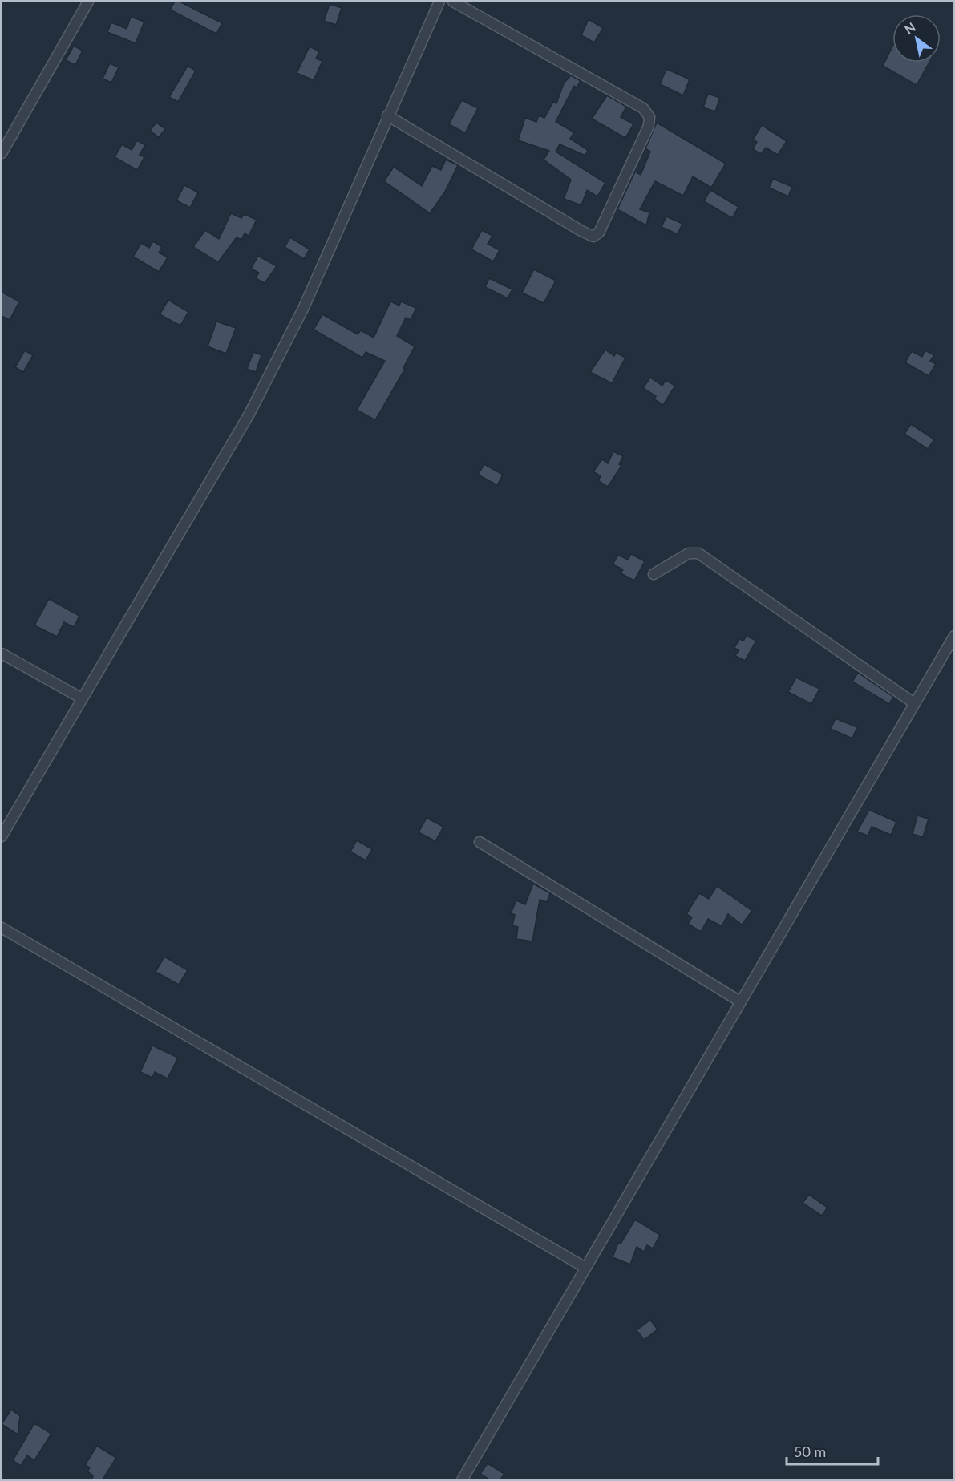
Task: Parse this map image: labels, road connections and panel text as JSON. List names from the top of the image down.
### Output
{
  "scale_bar": "50 m",
  "north": "top left"
}
